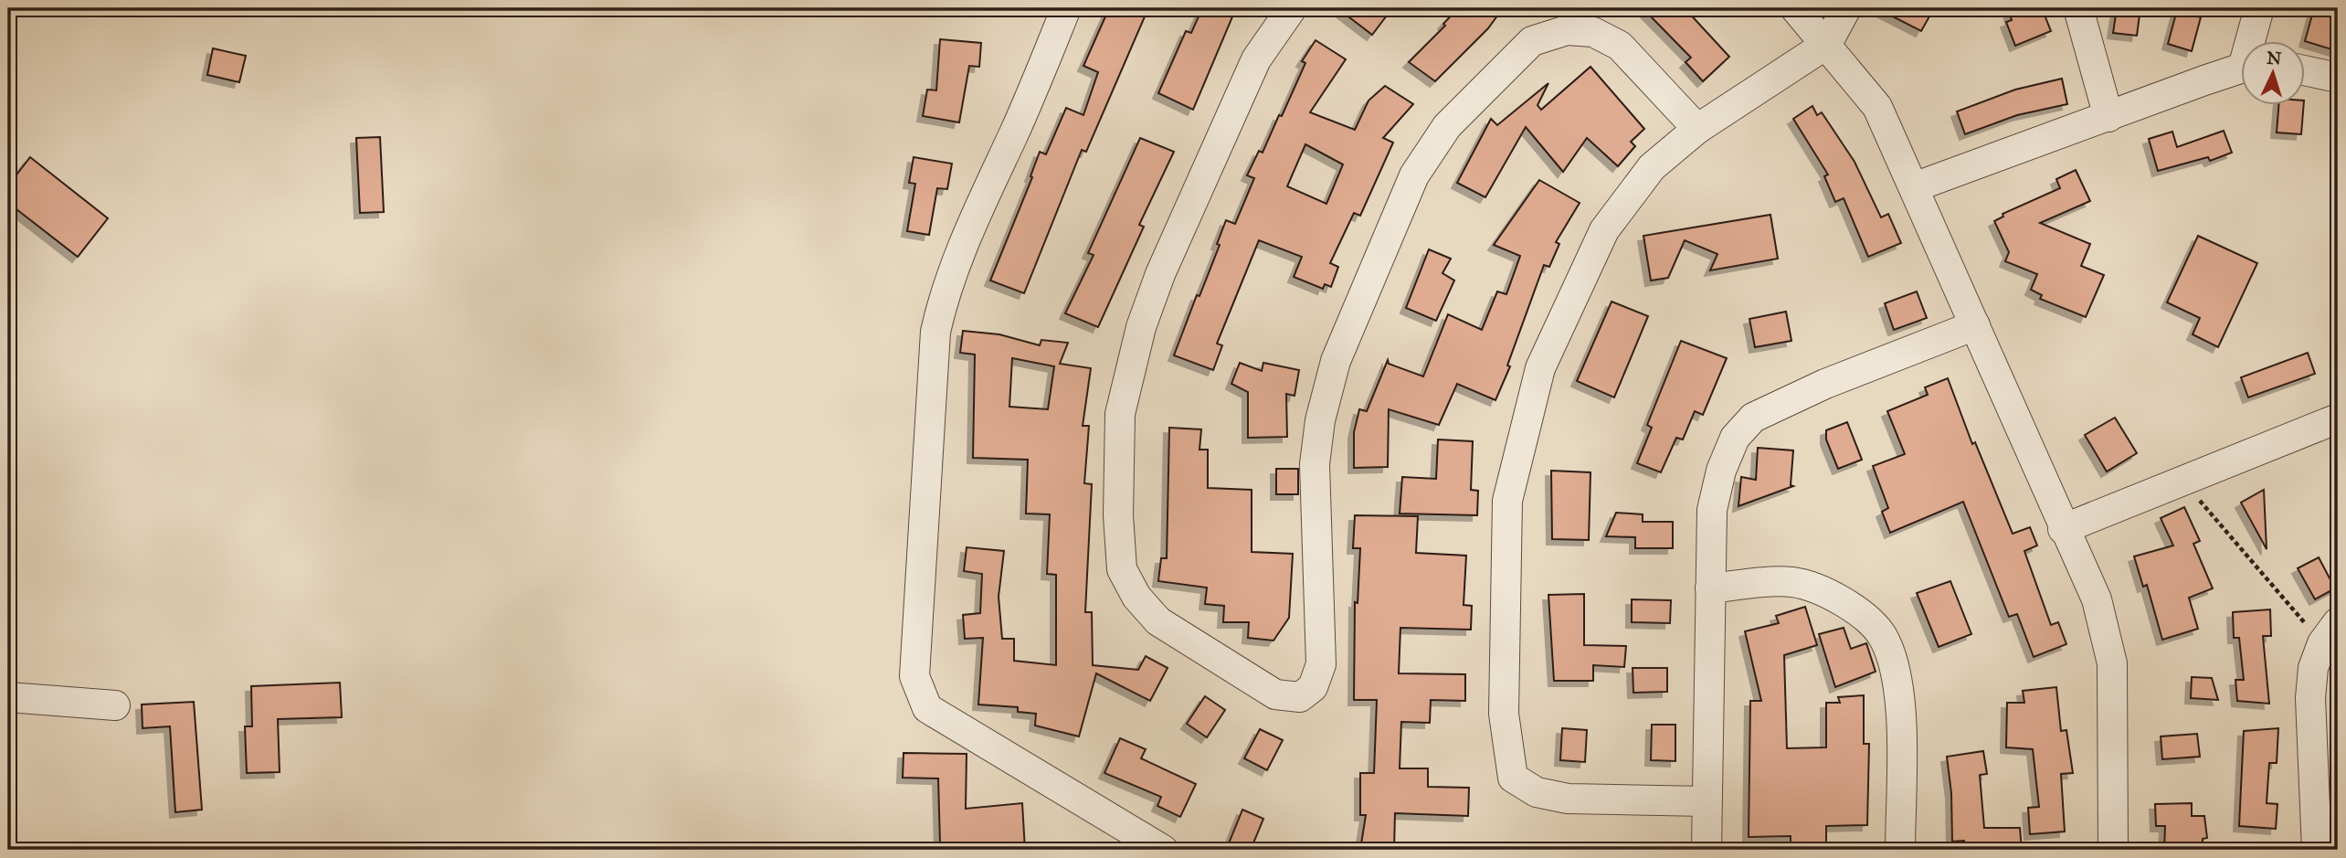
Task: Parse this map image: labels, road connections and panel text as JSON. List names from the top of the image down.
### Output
{
  "north": "top"
}
